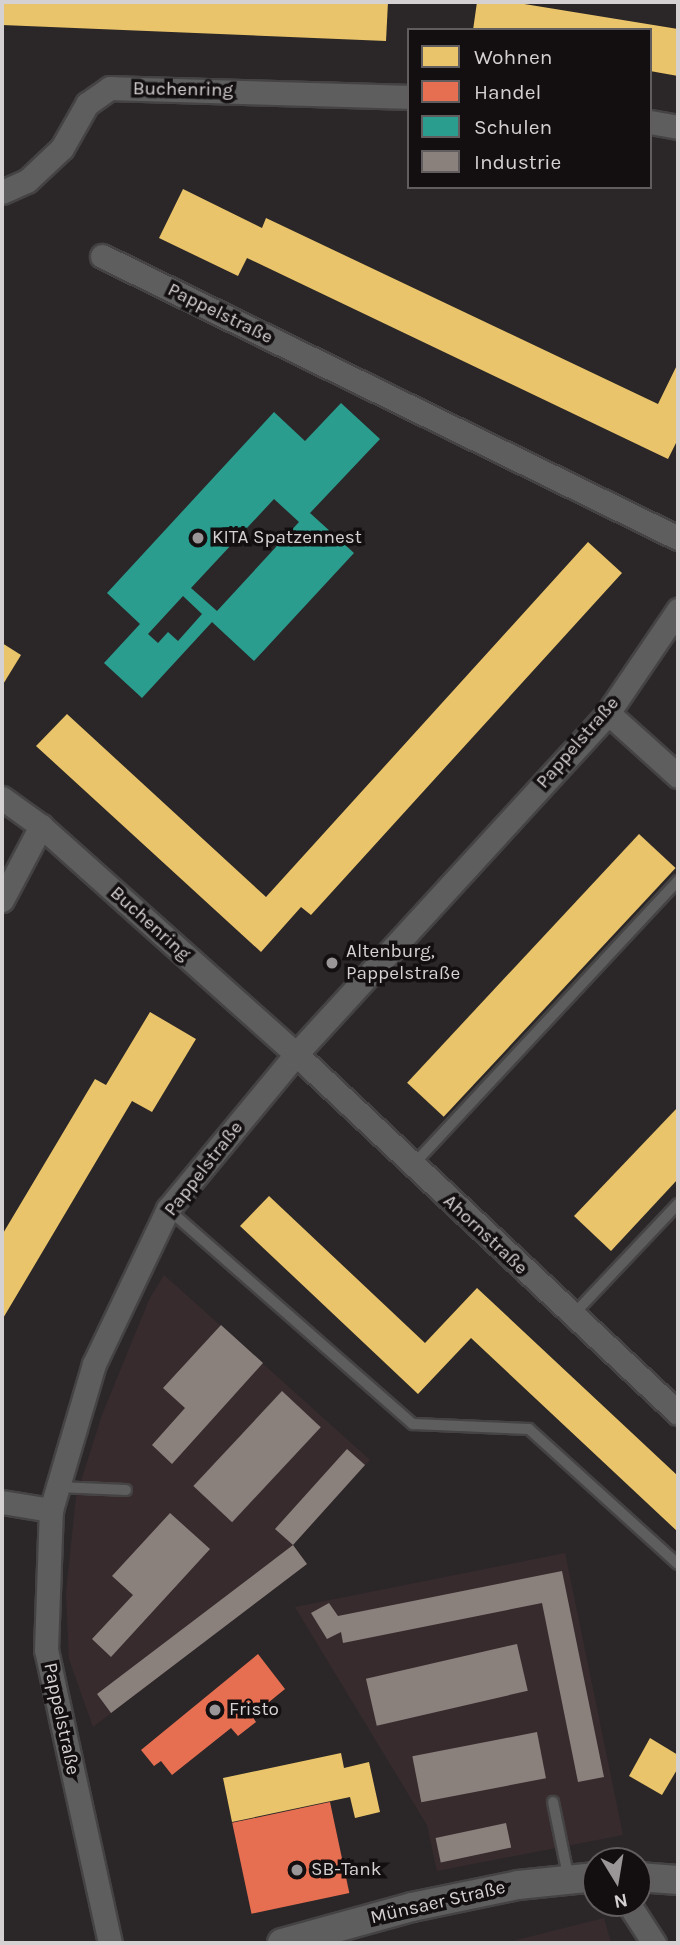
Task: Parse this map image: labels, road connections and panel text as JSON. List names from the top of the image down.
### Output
{
  "streets": {
    "street": [
      "Buchenring",
      "Pappelstraße",
      "Ahornstraße",
      "Münsaer Straße"
    ]
  },
  "crossings": [
    ["Buchenring", "Pappelstraße"],
    ["Buchenring", "Ahornstraße"],
    ["Pappelstraße", "Ahornstraße"]
  ],
  "places": [
    "KITA Spatzennest",
    "Altenburg, Pappelstraße",
    "Fristo",
    "SB-Tank"
  ],
  "legend": [
    "Wohnen",
    "Handel",
    "Schulen",
    "Industrie"
  ],
  "north": "bottom"
}
